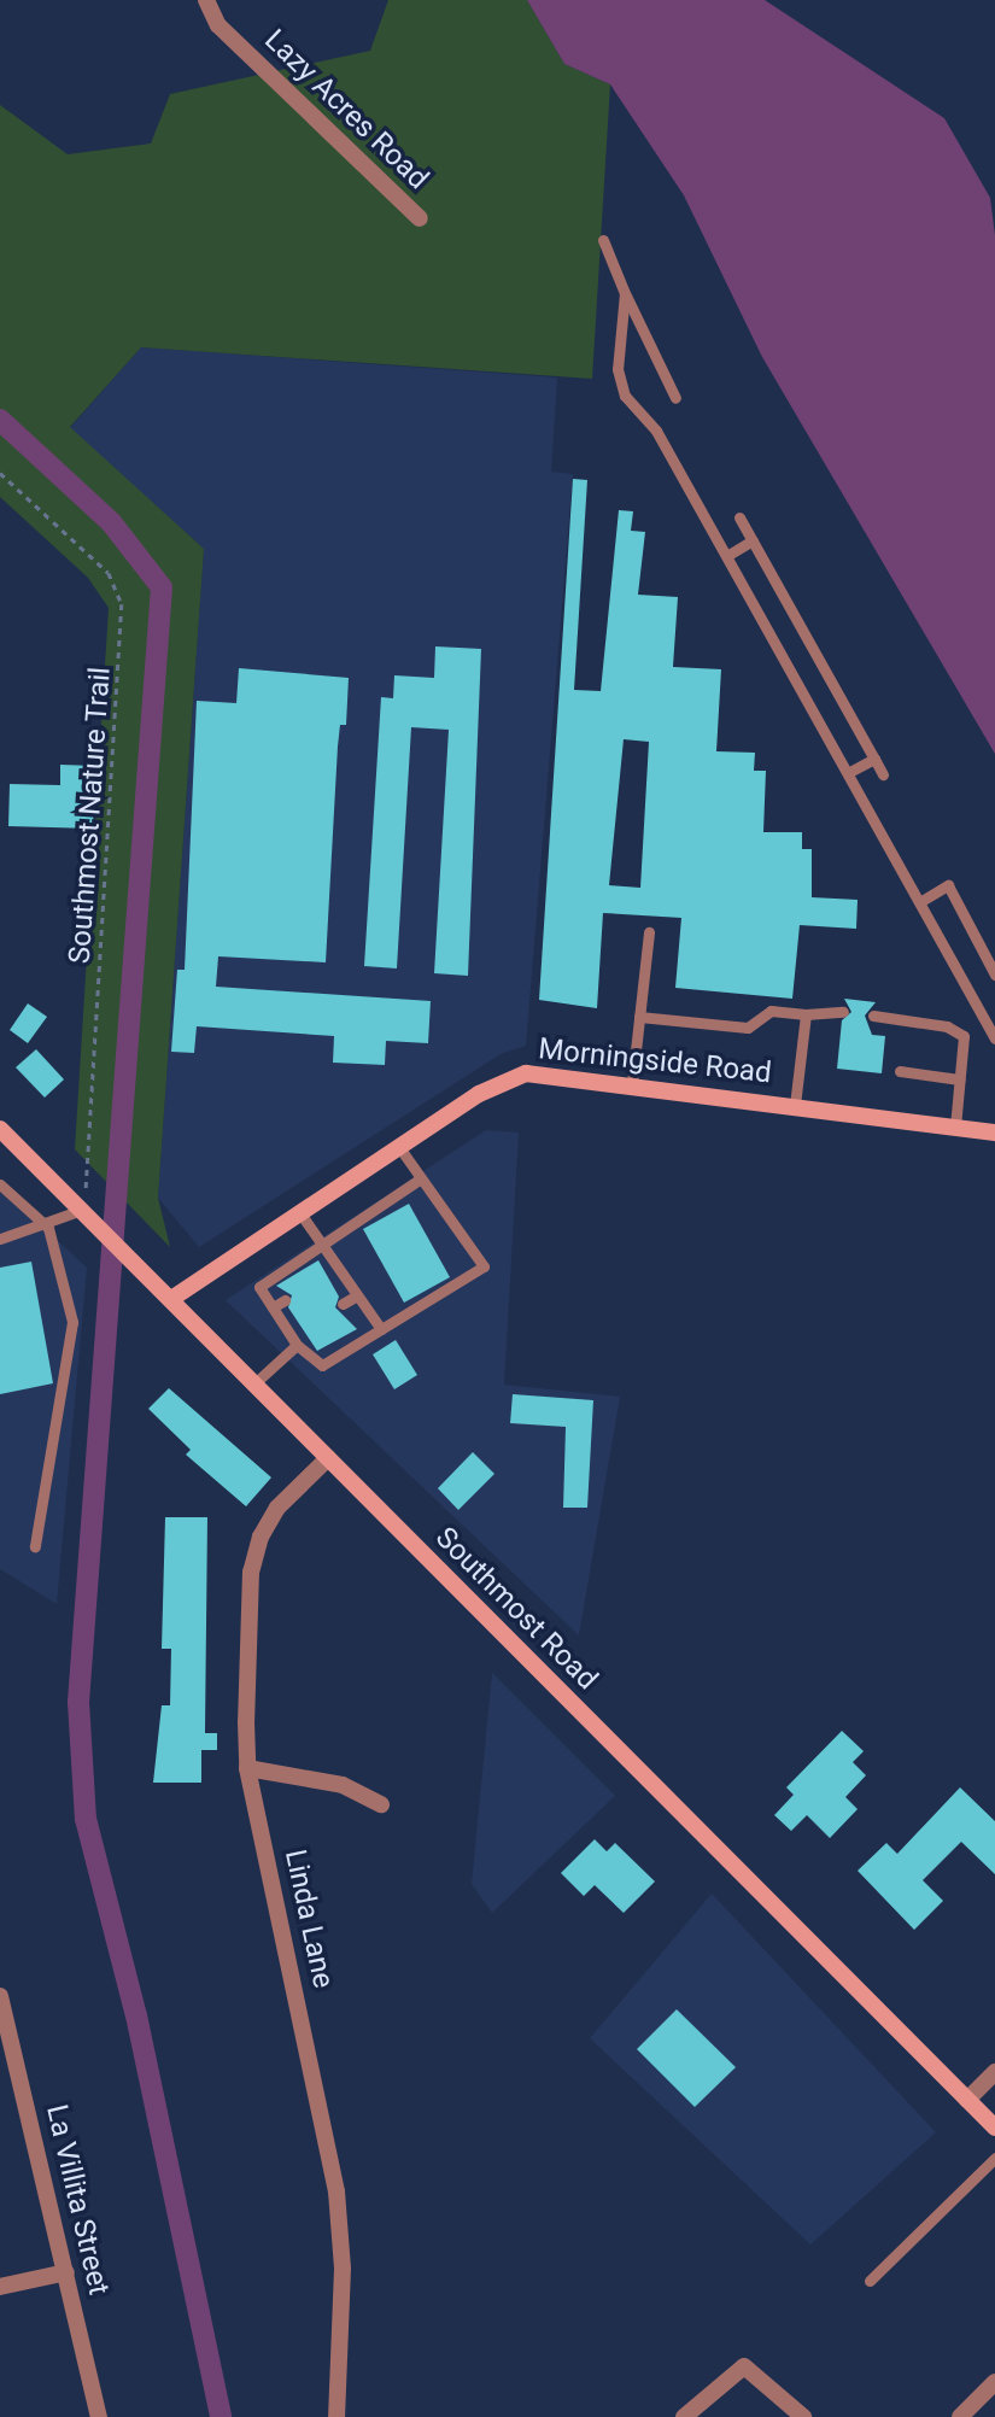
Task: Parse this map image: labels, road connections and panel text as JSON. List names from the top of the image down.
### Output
{
  "streets": {
    "main road": ["Morningside Road", "Southmost Road"],
    "street": ["Lazy Acres Road", "Linda Lane", "La Villita Street"],
    "path": ["Southmost Nature Trail"]
  },
  "crossings": [
    ["Southmost Nature Trail", "Southmost Road"],
    ["Morningside Road", "Southmost Road"],
    ["Southmost Road", "Linda Lane"]
  ]
}
